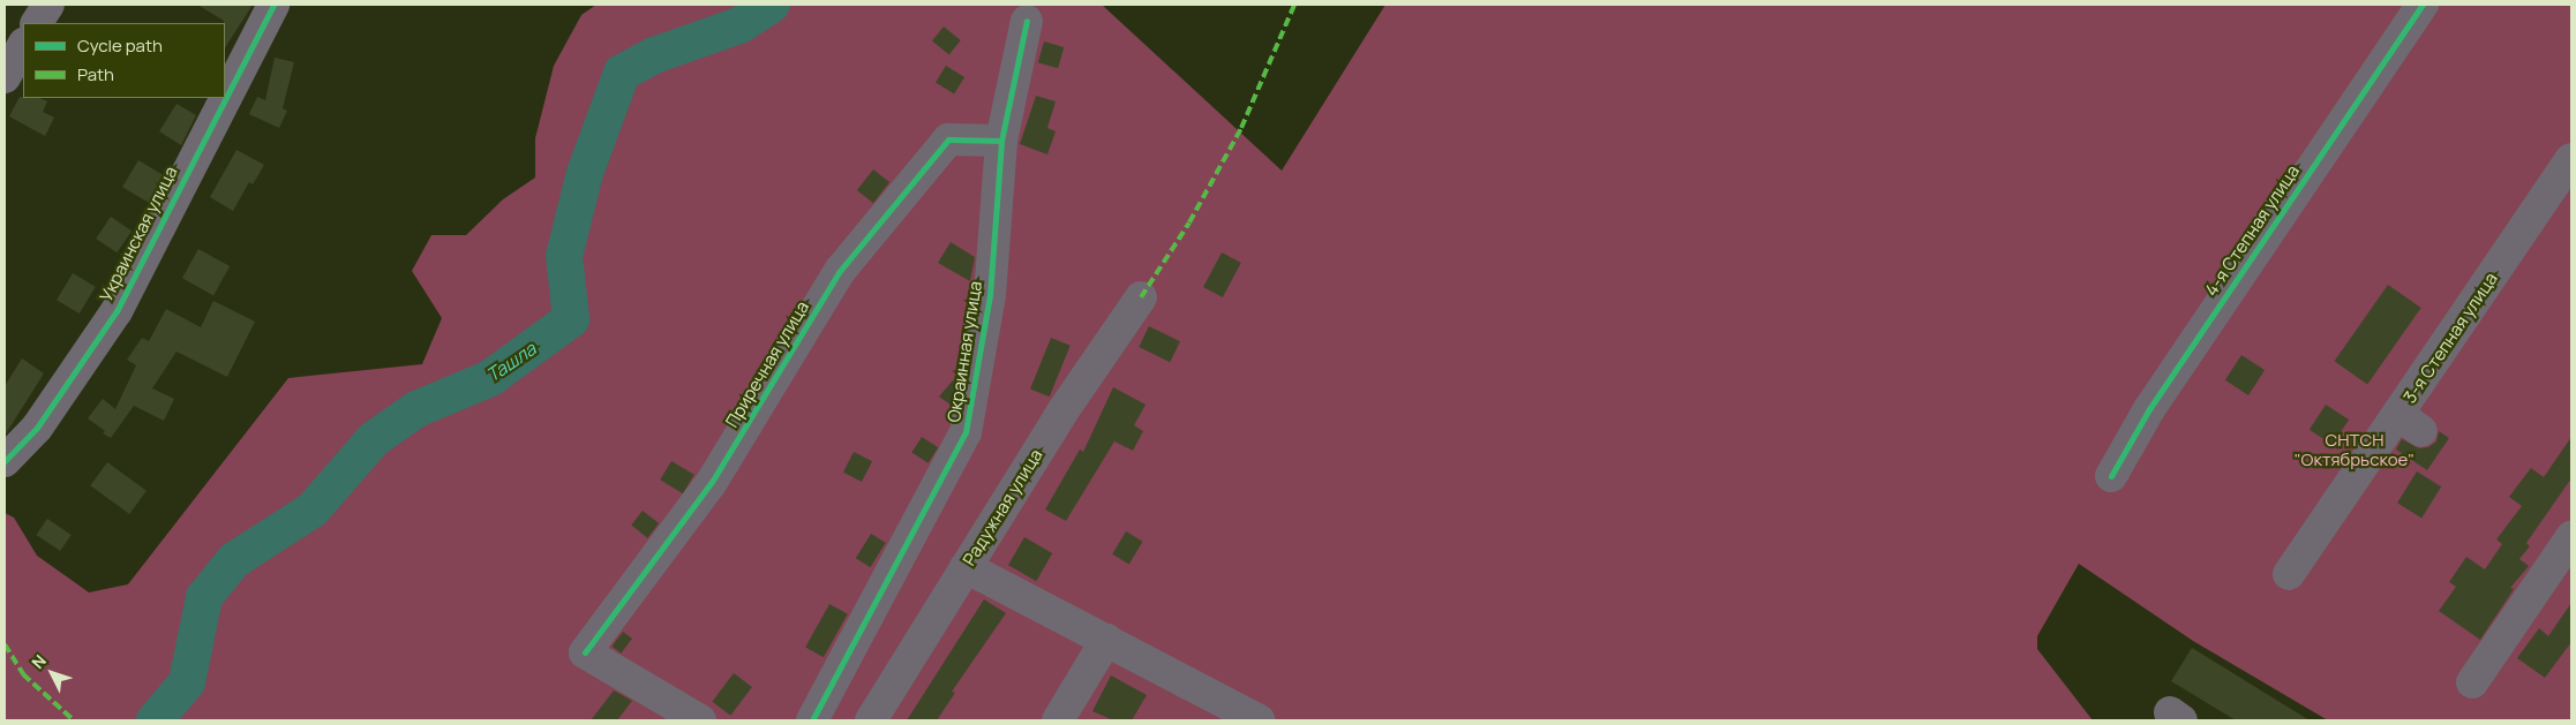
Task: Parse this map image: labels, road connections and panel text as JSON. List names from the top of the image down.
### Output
{
  "streets": {
    "street": [
      "4-я Степная улица",
      "Украинская улица",
      "3-я Степная улица",
      "Окраинная улица",
      "Приречная улица",
      "Радужная улица"
    ]
  },
  "crossings": [
    ["Окраинная улица", "Приречная улица"]
  ],
  "water": ["Ташла"],
  "parks": ["СНТСН \"Октябрьское\""],
  "legend": ["Cycle path", "Path"],
  "north": "top left"
}
